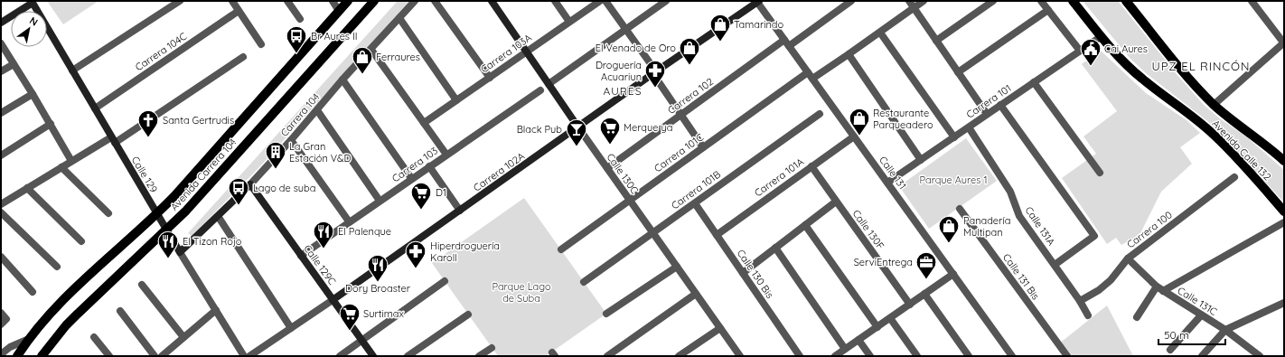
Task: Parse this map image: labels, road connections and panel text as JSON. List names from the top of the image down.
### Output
{
  "streets": {
    "main road": ["Avenida Calle 132", "Avenida Carrera 104"],
    "street": [
      "Carrera 104C",
      "Carrera 103A",
      "Carrera 102",
      "Carrera 101",
      "Carrera 104",
      "Carrera 101C",
      "Carrera 103",
      "Carrera 102A",
      "Calle 131",
      "Calle 130C",
      "Calle 129",
      "Carrera 101A",
      "Carrera 101B",
      "Calle 131A",
      "Calle 130F",
      "Carrera 100",
      "Calle 129C",
      "Calle 130 Bis",
      "Calle 131 Bis",
      "Calle 131C"
    ]
  },
  "crossings": [
    ["Carrera 104C", "Calle 129"],
    ["Carrera 103A", "Calle 130C"],
    ["Carrera 102", "Calle 131"],
    ["Carrera 102", "Calle 130C"],
    ["Carrera 101", "Avenida Calle 132"],
    ["Carrera 101", "Calle 131"],
    ["Carrera 101", "Calle 131A"],
    ["Carrera 104", "Calle 129"],
    ["Carrera 104", "Calle 129C"],
    ["Carrera 101C", "Calle 131"],
    ["Carrera 101C", "Calle 130C"],
    ["Carrera 103", "Calle 129C"],
    ["Carrera 102A", "Calle 131"],
    ["Carrera 102A", "Calle 130C"],
    ["Carrera 102A", "Calle 129C"],
    ["Calle 131", "Carrera 101A"],
    ["Calle 130C", "Carrera 101B"],
    ["Calle 129", "Avenida Carrera 104"],
    ["Carrera 101A", "Calle 130F"],
    ["Carrera 101A", "Calle 130 Bis"],
    ["Carrera 101B", "Calle 130 Bis"],
    ["Calle 131A", "Carrera 100"],
    ["Carrera 100", "Calle 131C"]
  ],
  "districts": ["UPZ EL RINCÓN", "AURES"],
  "parks": ["Parque Aures 1", "Parque Lago de Suba"],
  "places": {
    "shop": [
      "Tamarindo",
      "El Venado de Oro",
      "Ferraures",
      "Restaurante Parqueadero",
      "Panadería Multipan"
    ],
    "bus stop": ["Br Aures II", "Lago de suba"],
    "public building": ["Cai Aures"],
    "pharmacy": ["Droguería Acuariun", "Hiperdroguería Karoll"],
    "church": ["Santa Gertrudis"],
    "supermarket": ["Merque ya", "D1", "Surtimax"],
    "bar": ["Black Pub"],
    "building": ["La Gran Estación V&D"],
    "restaurant": ["El Palenque", "El Tizon Rojo", "Dory Broaster"],
    "office": ["ServiEntrega"]
  },
  "scale_bar": "50 m",
  "north": "top right"
}
